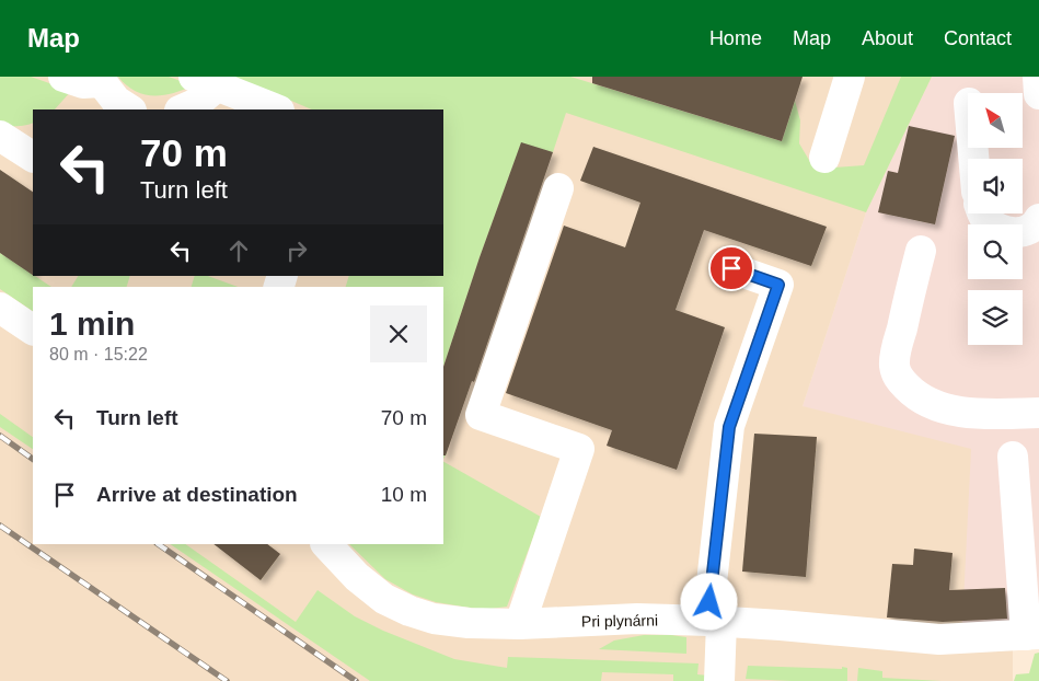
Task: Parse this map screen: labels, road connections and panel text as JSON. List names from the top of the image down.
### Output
{
  "streets": {
    "lane": ["Pri plynárni"]
  },
  "north": "top left",
  "page": {
    "header": "Map",
    "nav": [
      "Home",
      "Map",
      "About",
      "Contact"
    ],
    "turn": ["70 m", "Turn left"],
    "heading": ["1 min", "80 m · 15:22"],
    "list": [
      {
        "name": "Turn left",
        "value": "70 m"
      },
      {
        "name": "Arrive at destination",
        "value": "10 m"
      }
    ]
  }
}
